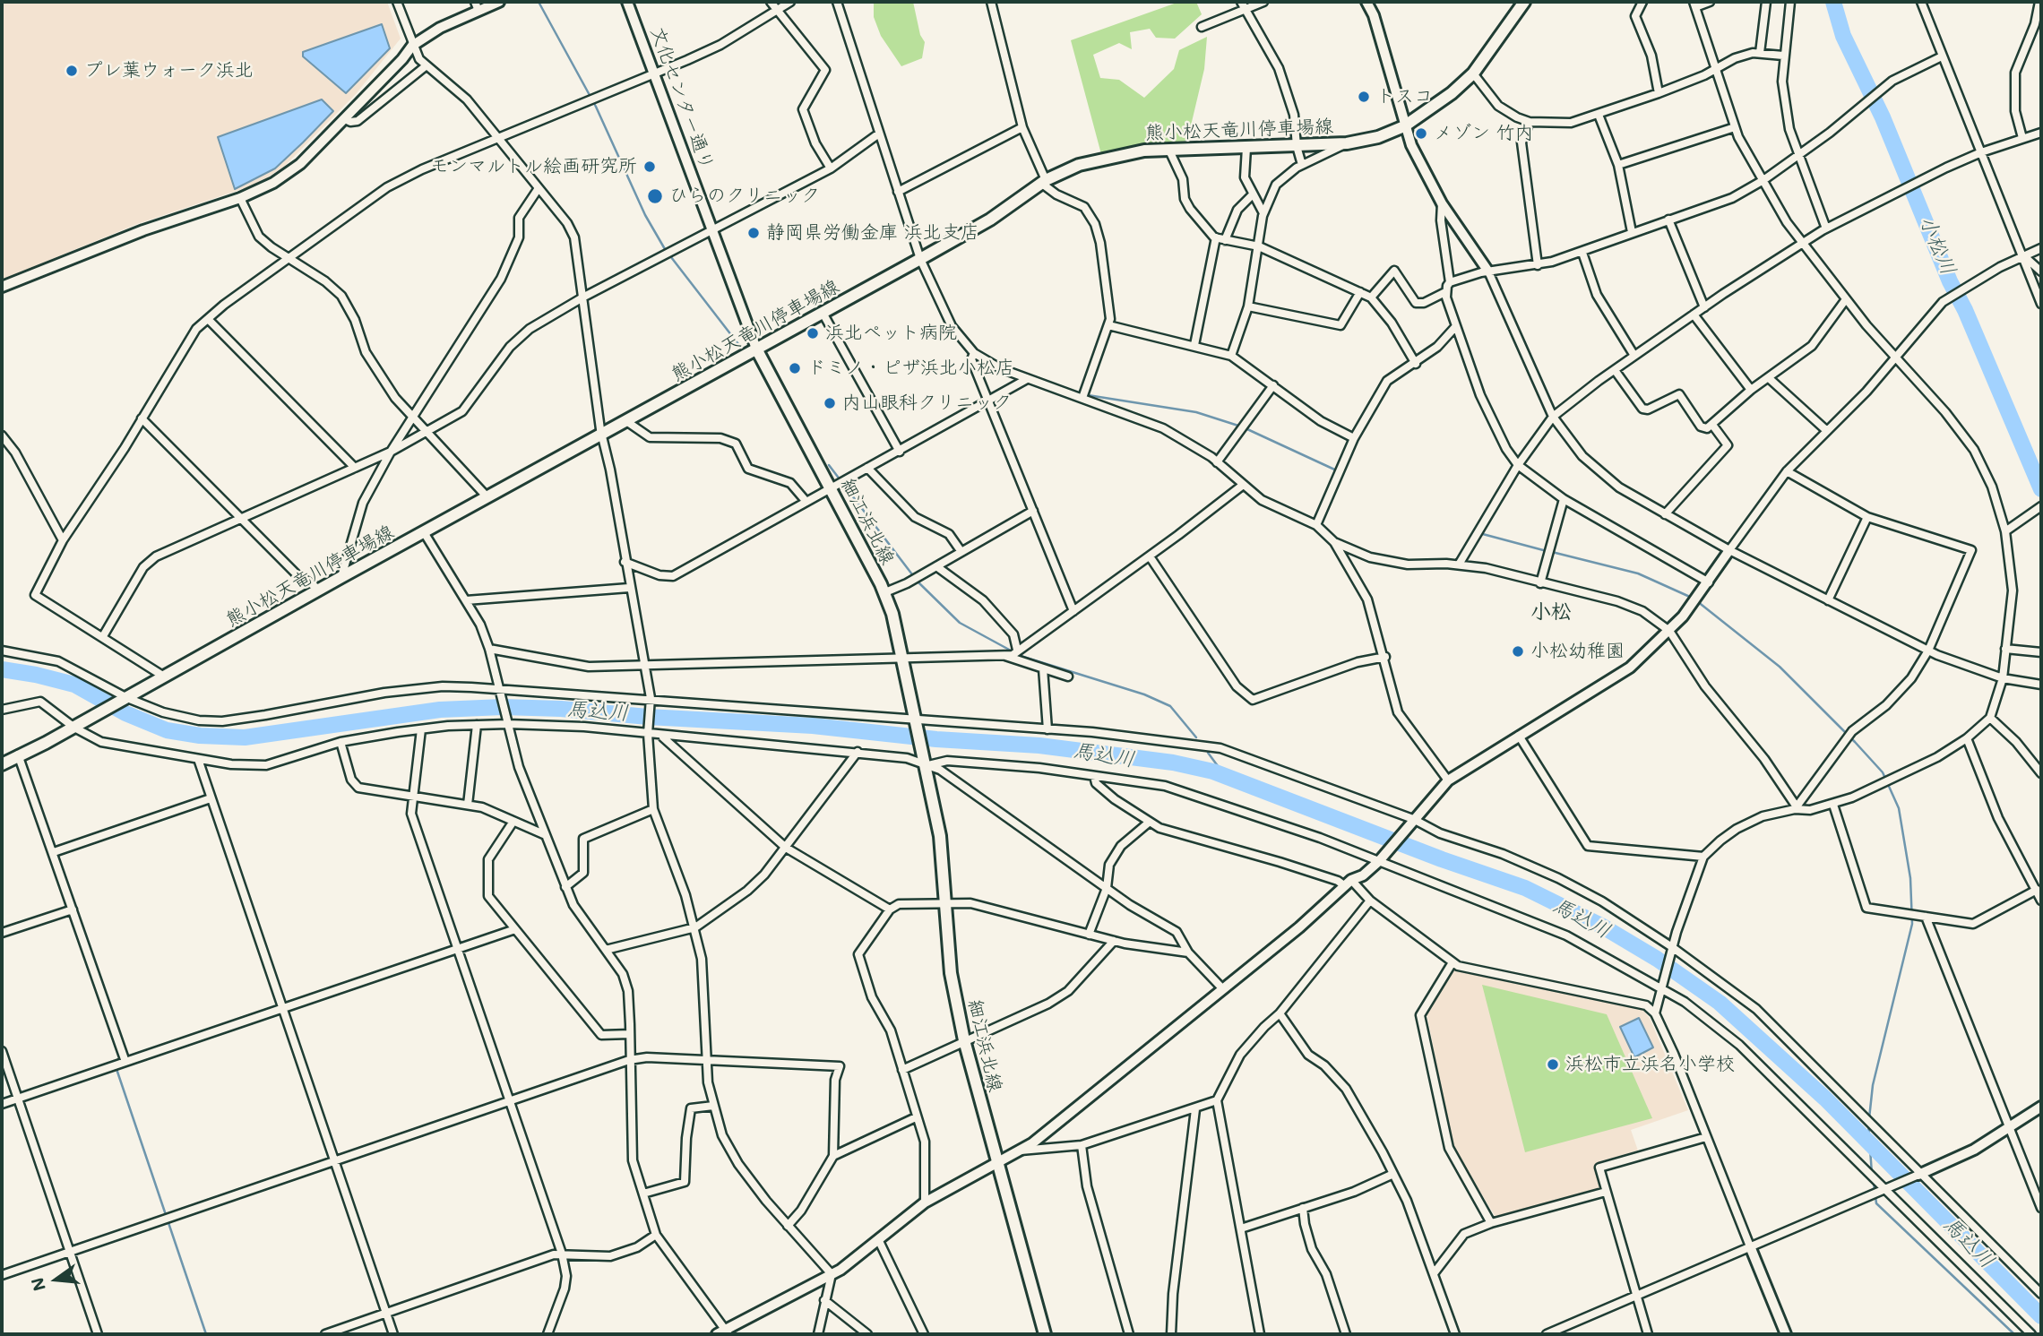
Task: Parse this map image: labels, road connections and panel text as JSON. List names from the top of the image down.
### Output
{
  "streets": {
    "main road": ["熊小松天竜川停車場線", "細江浜北線"],
    "street": ["文化センター通り"]
  },
  "crossings": [
    ["文化センター通り", "熊小松天竜川停車場線"],
    ["文化センター通り", "細江浜北線"],
    ["熊小松天竜川停車場線", "細江浜北線"]
  ],
  "districts": ["小松"],
  "water": ["小松川", "馬込川"],
  "places": [
    "プレ葉ウォーク浜北",
    "トスコ",
    "メゾン 竹内",
    "モンマルトル絵画研究所",
    "ひらのクリニック",
    "静岡県労働金庫 浜北支店",
    "浜北ペット病院",
    "ドミノ・ピザ浜北小松店",
    "内山眼科クリニック",
    "小松幼稚園",
    "浜松市立浜名小学校"
  ],
  "north": "left"
}
